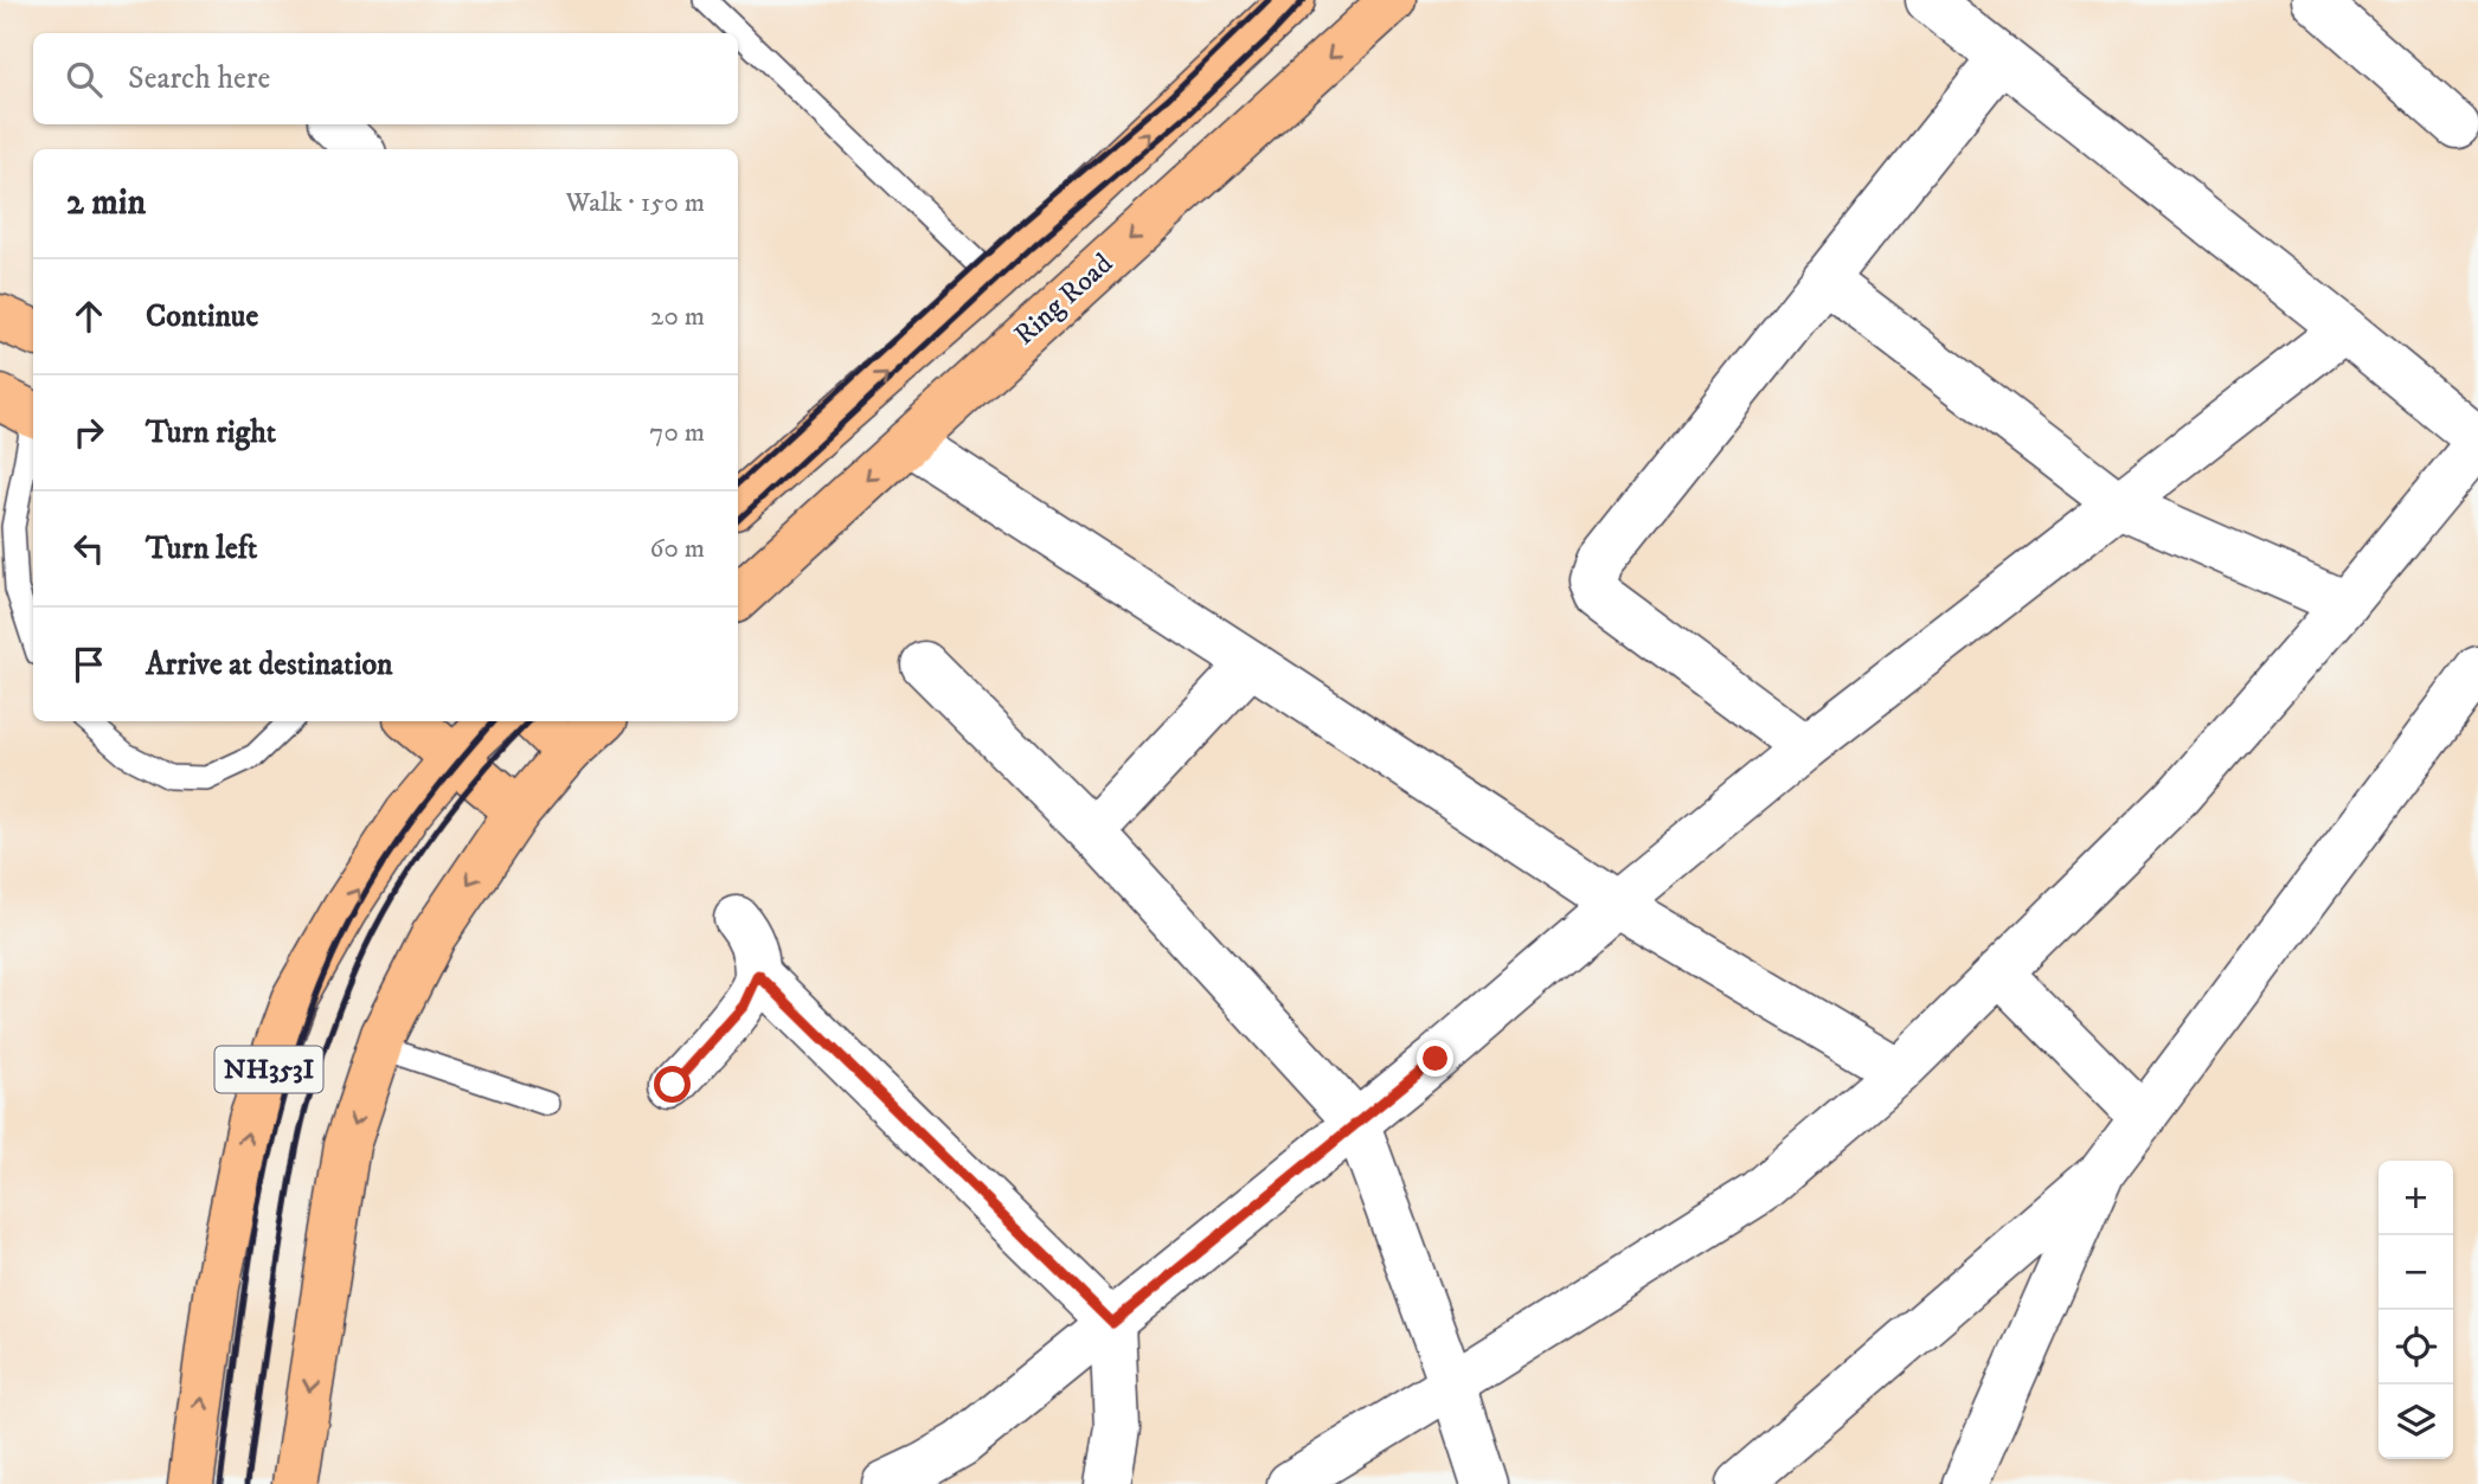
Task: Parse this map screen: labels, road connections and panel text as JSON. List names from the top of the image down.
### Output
{
  "streets": {
    "main road": ["Ring Road", "NH353I"]
  },
  "page": {
    "search": "Search here",
    "heading": ["2 min", "Walk · 150 m"],
    "list": [
      ["Continue", "20 m"],
      ["Turn right", "70 m"],
      ["Turn left", "60 m"],
      "Arrive at destination"
    ],
    "map_buttons": ["+", "−"]
  }
}
